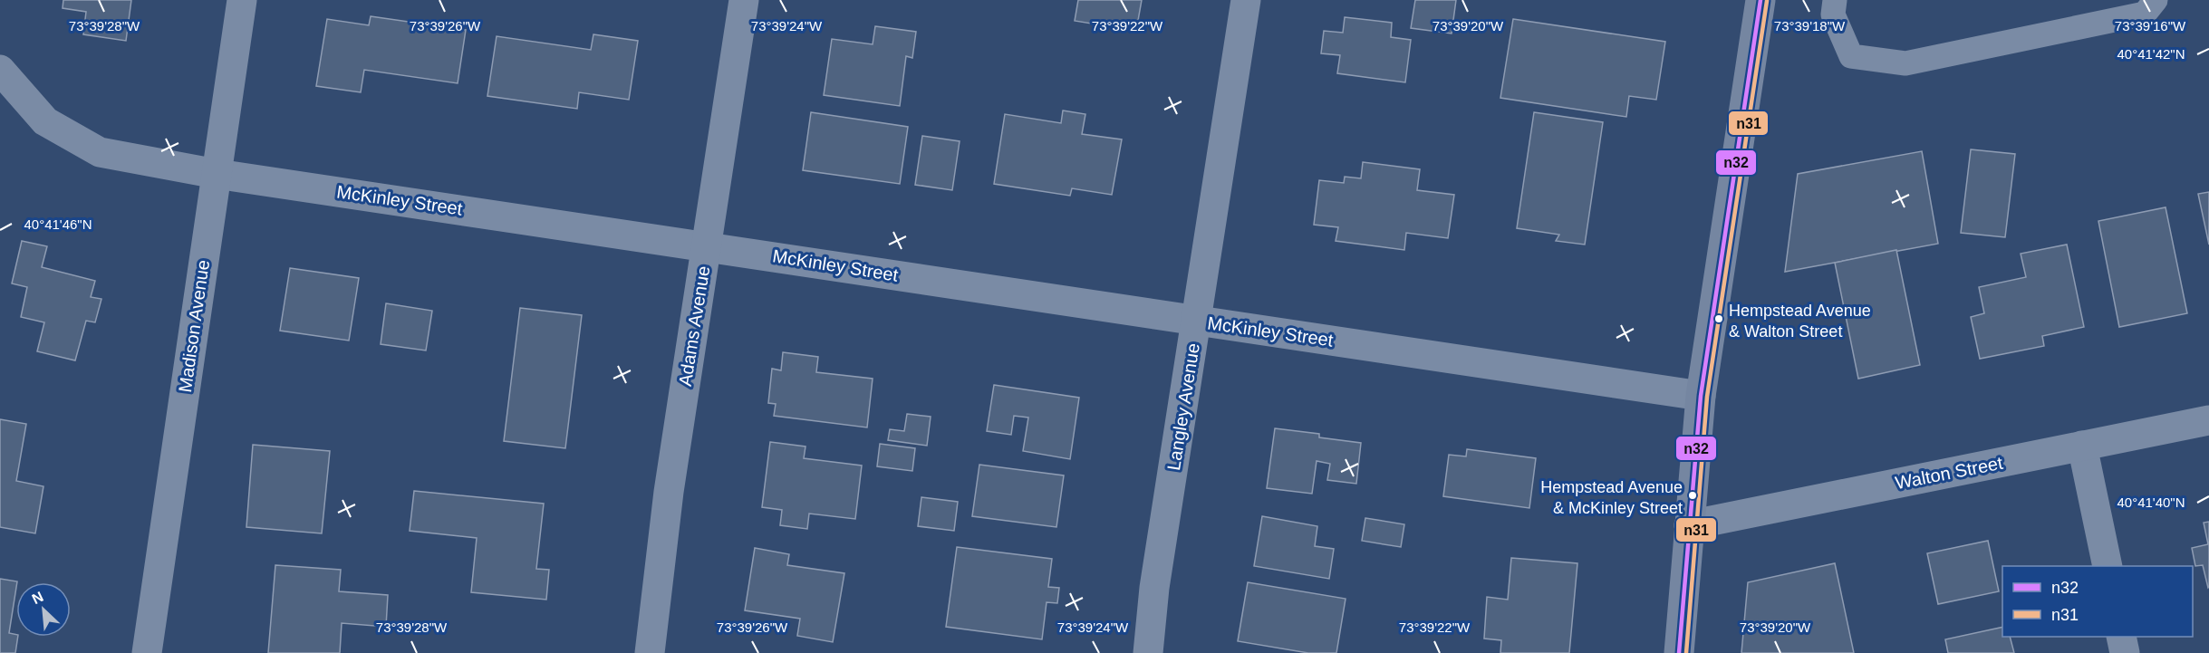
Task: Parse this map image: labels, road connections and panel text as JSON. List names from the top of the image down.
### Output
{
  "streets": {
    "street": [
      "McKinley Street",
      "Madison Avenue",
      "Adams Avenue",
      "Langley Avenue",
      "Walton Street"
    ]
  },
  "crossings": [
    ["McKinley Street", "Madison Avenue"],
    ["McKinley Street", "Adams Avenue"],
    ["McKinley Street", "Langley Avenue"]
  ],
  "places": ["Hempstead Avenue & Walton Street", "Hempstead Avenue & McKinley Street"],
  "lines": ["transit line n32", "transit line n31"],
  "legend": ["n32", "n31"],
  "north": "top left",
  "coordinates": [
    "73°39'28\"W",
    "73°39'26\"W",
    "73°39'24\"W",
    "73°39'22\"W",
    "73°39'20\"W",
    "73°39'18\"W",
    "73°39'16\"W",
    "40°41'42\"N",
    "40°41'46\"N",
    "40°41'40\"N"
  ]
}
